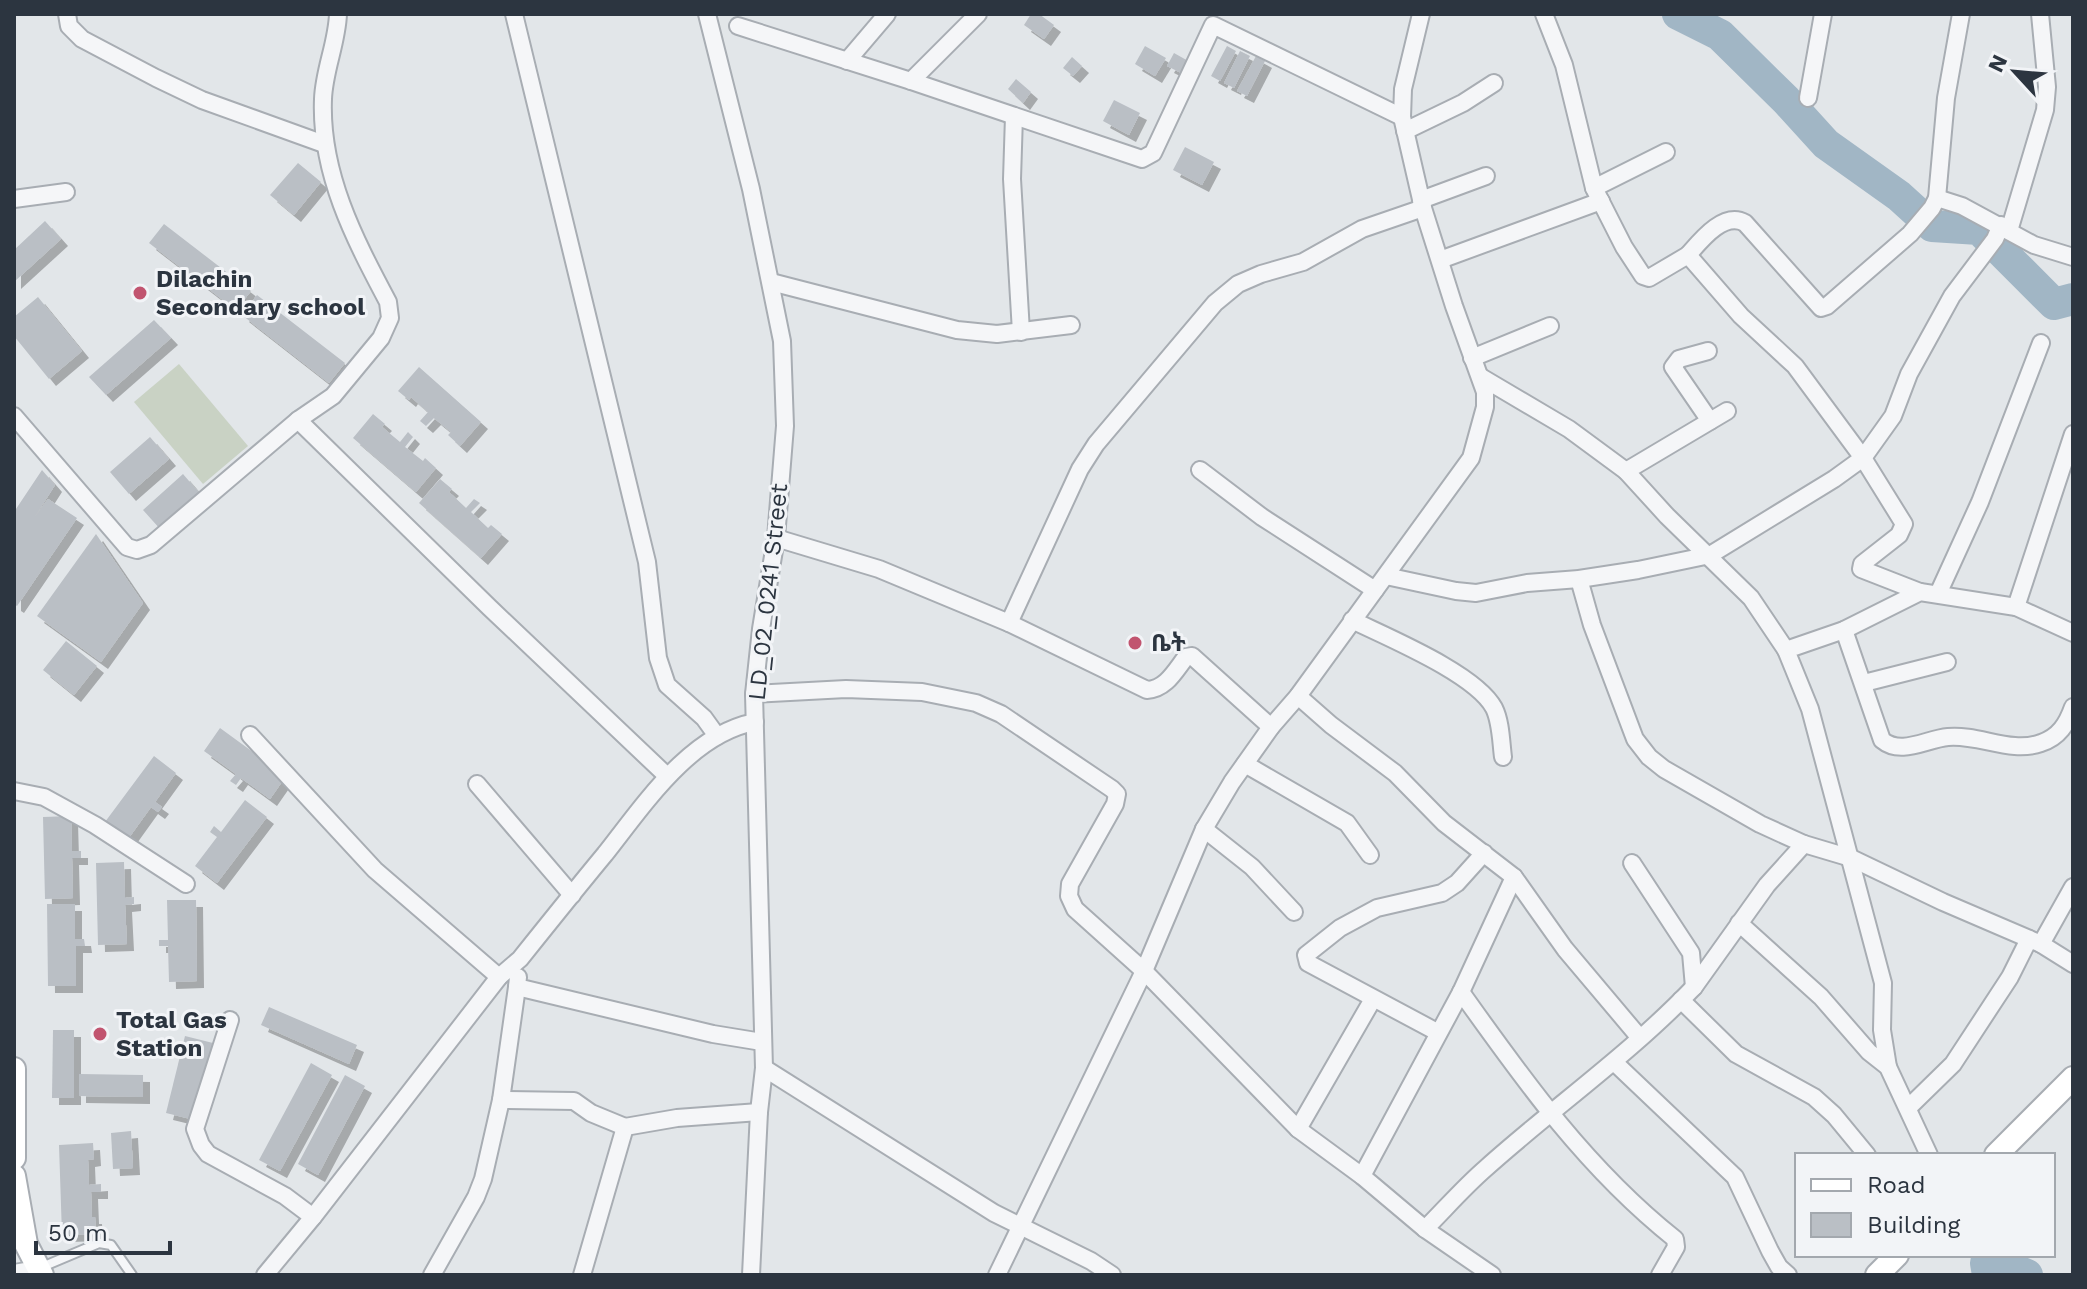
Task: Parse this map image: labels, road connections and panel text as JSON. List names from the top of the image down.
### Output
{
  "streets": {
    "street": ["LD_02_0241 Street"]
  },
  "places": ["Dilachin Secondary school", "ቤት", "Total Gas Station"],
  "legend": ["Road", "Building"],
  "scale_bar": "50 m",
  "north": "top left"
}
